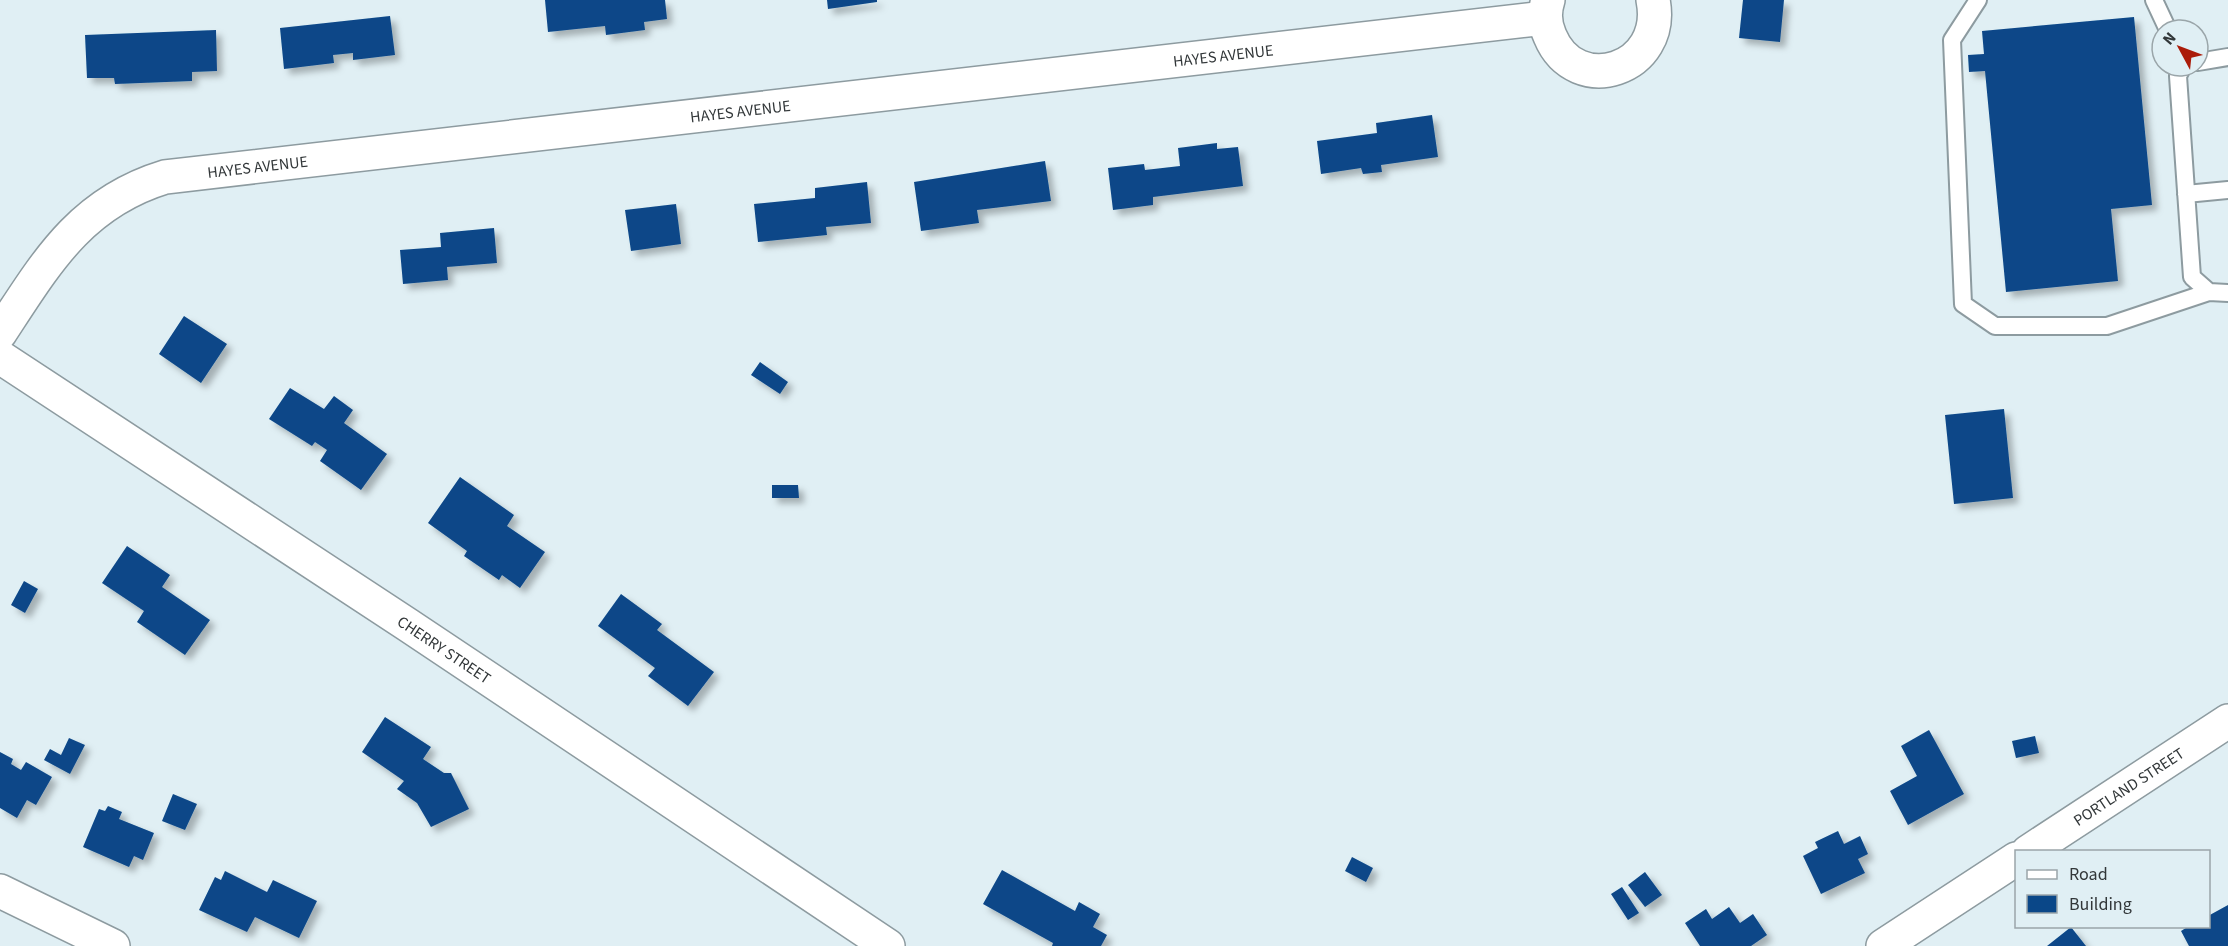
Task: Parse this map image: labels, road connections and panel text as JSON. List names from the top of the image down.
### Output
{
  "streets": {
    "street": ["HAYES AVENUE", "CHERRY STREET", "PORTLAND STREET"]
  },
  "legend": ["Road", "Building"],
  "north": "top left"
}
